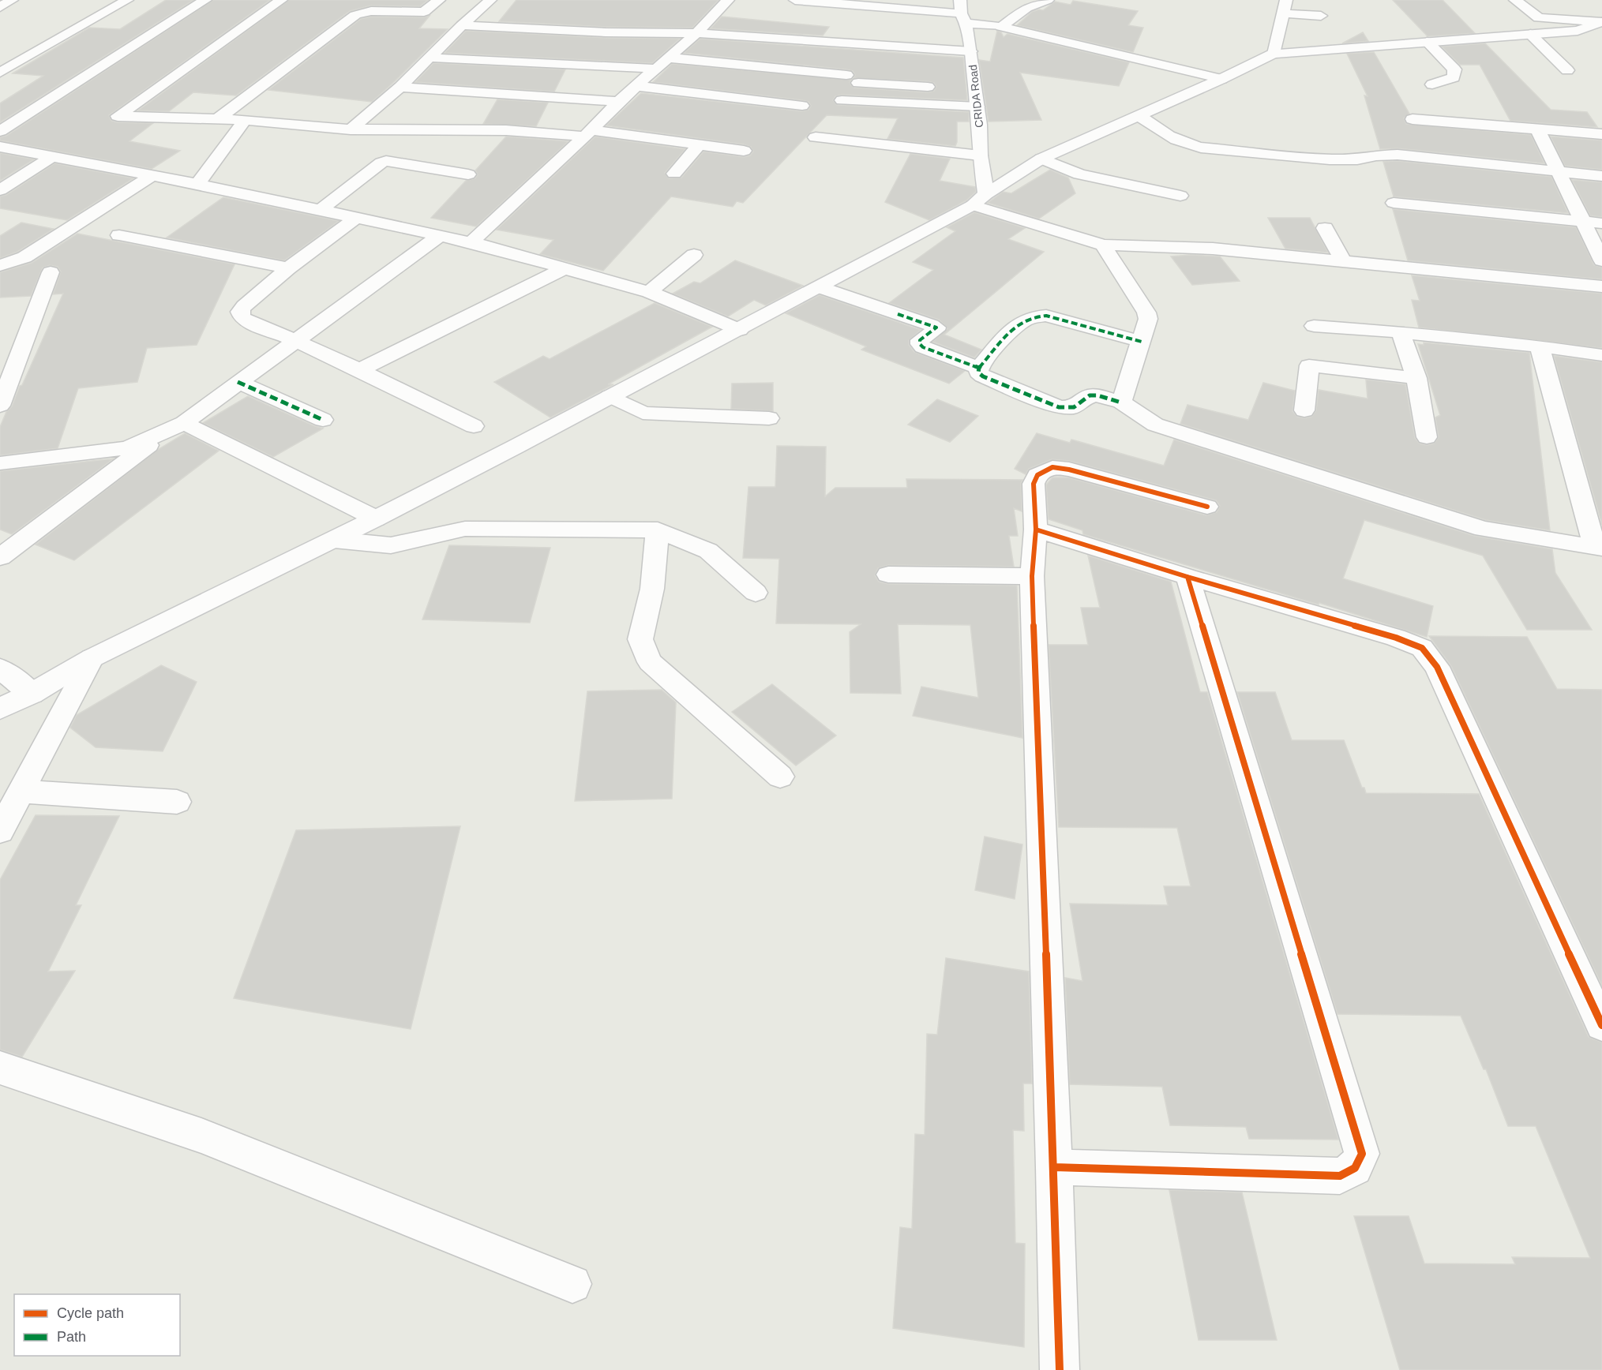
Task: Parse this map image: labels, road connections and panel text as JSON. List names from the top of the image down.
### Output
{
  "streets": {
    "street": ["CRIDA Road"]
  },
  "legend": ["Cycle path", "Path"]
}
